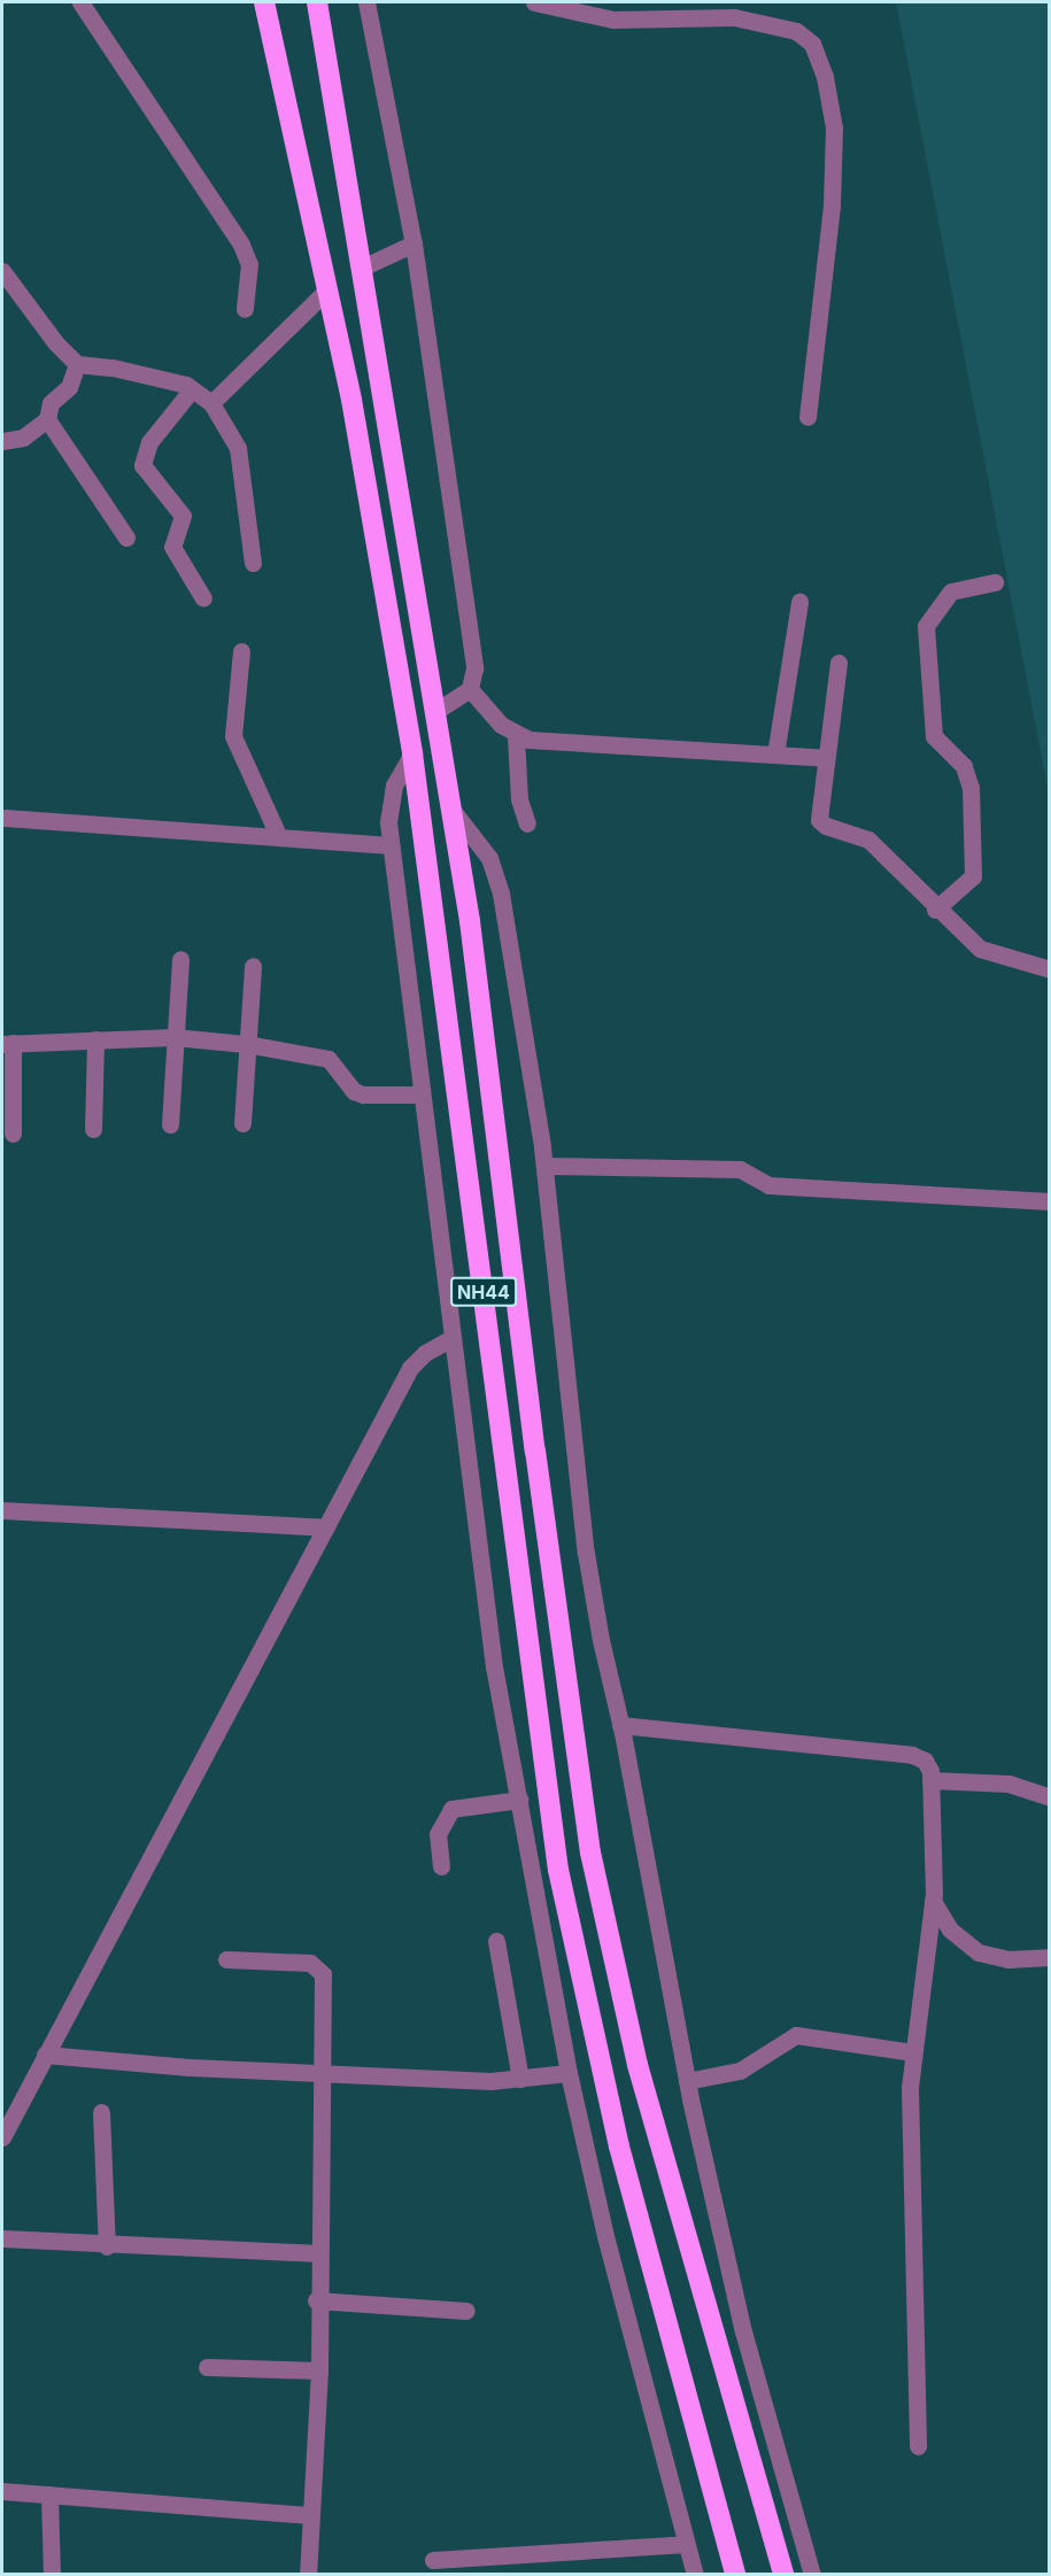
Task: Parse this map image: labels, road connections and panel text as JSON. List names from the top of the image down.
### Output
{
  "streets": {
    "highway": ["NH44"]
  }
}
